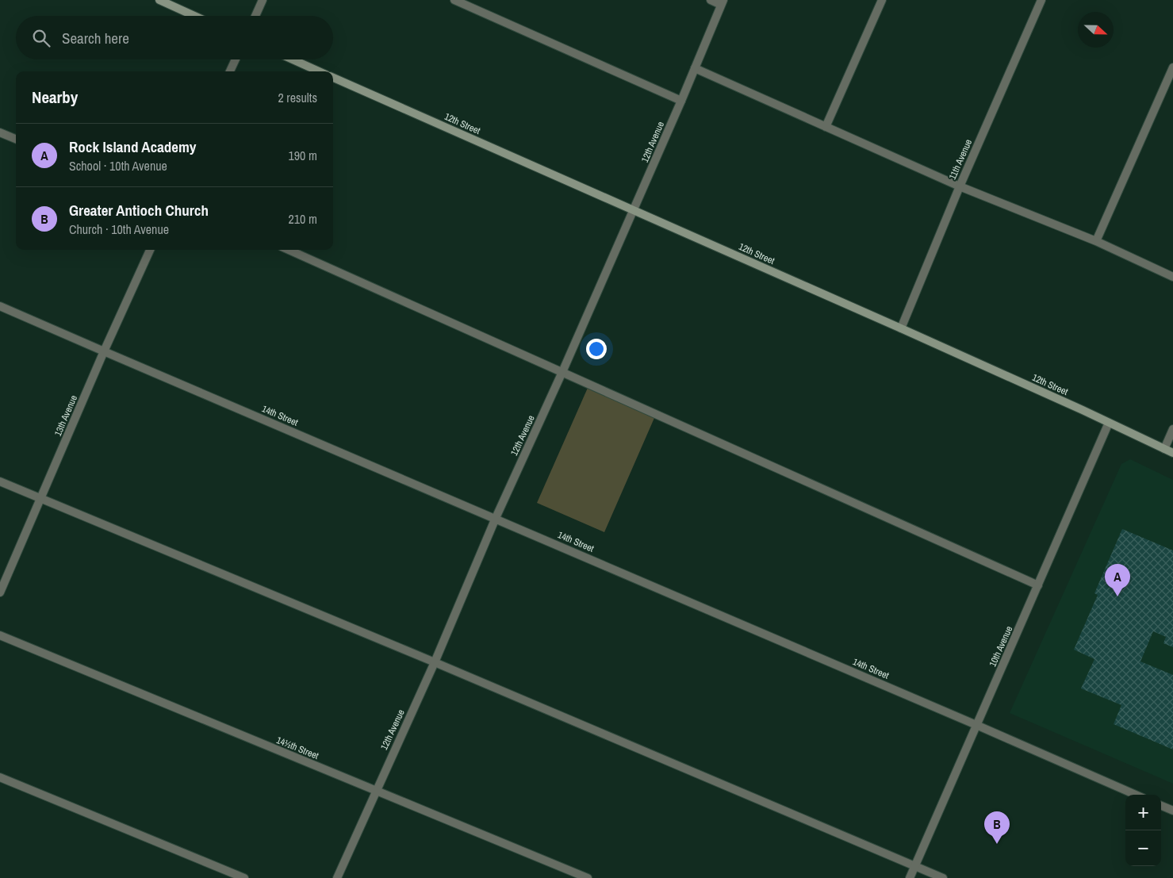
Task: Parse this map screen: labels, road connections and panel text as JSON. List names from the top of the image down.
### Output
{
  "streets": {
    "street": [
      "12th Street",
      "12th Avenue",
      "11th Avenue",
      "13th Avenue",
      "14th Street",
      "10th Avenue",
      "14½th Street"
    ]
  },
  "crossings": [
    ["12th Street", "12th Avenue"],
    ["12th Street", "11th Avenue"],
    ["12th Street", "10th Avenue"],
    ["12th Avenue", "14th Street"],
    ["12th Avenue", "14½th Street"],
    ["13th Avenue", "14th Street"],
    ["14th Street", "10th Avenue"]
  ],
  "north": "right",
  "page": {
    "search": "Search here",
    "heading": ["Nearby", "2 results"],
    "list": [
      {
        "mark": "A",
        "name": "Rock Island Academy",
        "note": "School · 10th Avenue",
        "value": "190 m"
      },
      {
        "mark": "B",
        "name": "Greater Antioch Church",
        "note": "Church · 10th Avenue",
        "value": "210 m"
      }
    ],
    "pins": ["A", "B"],
    "map_buttons": ["+", "−"]
  }
}
